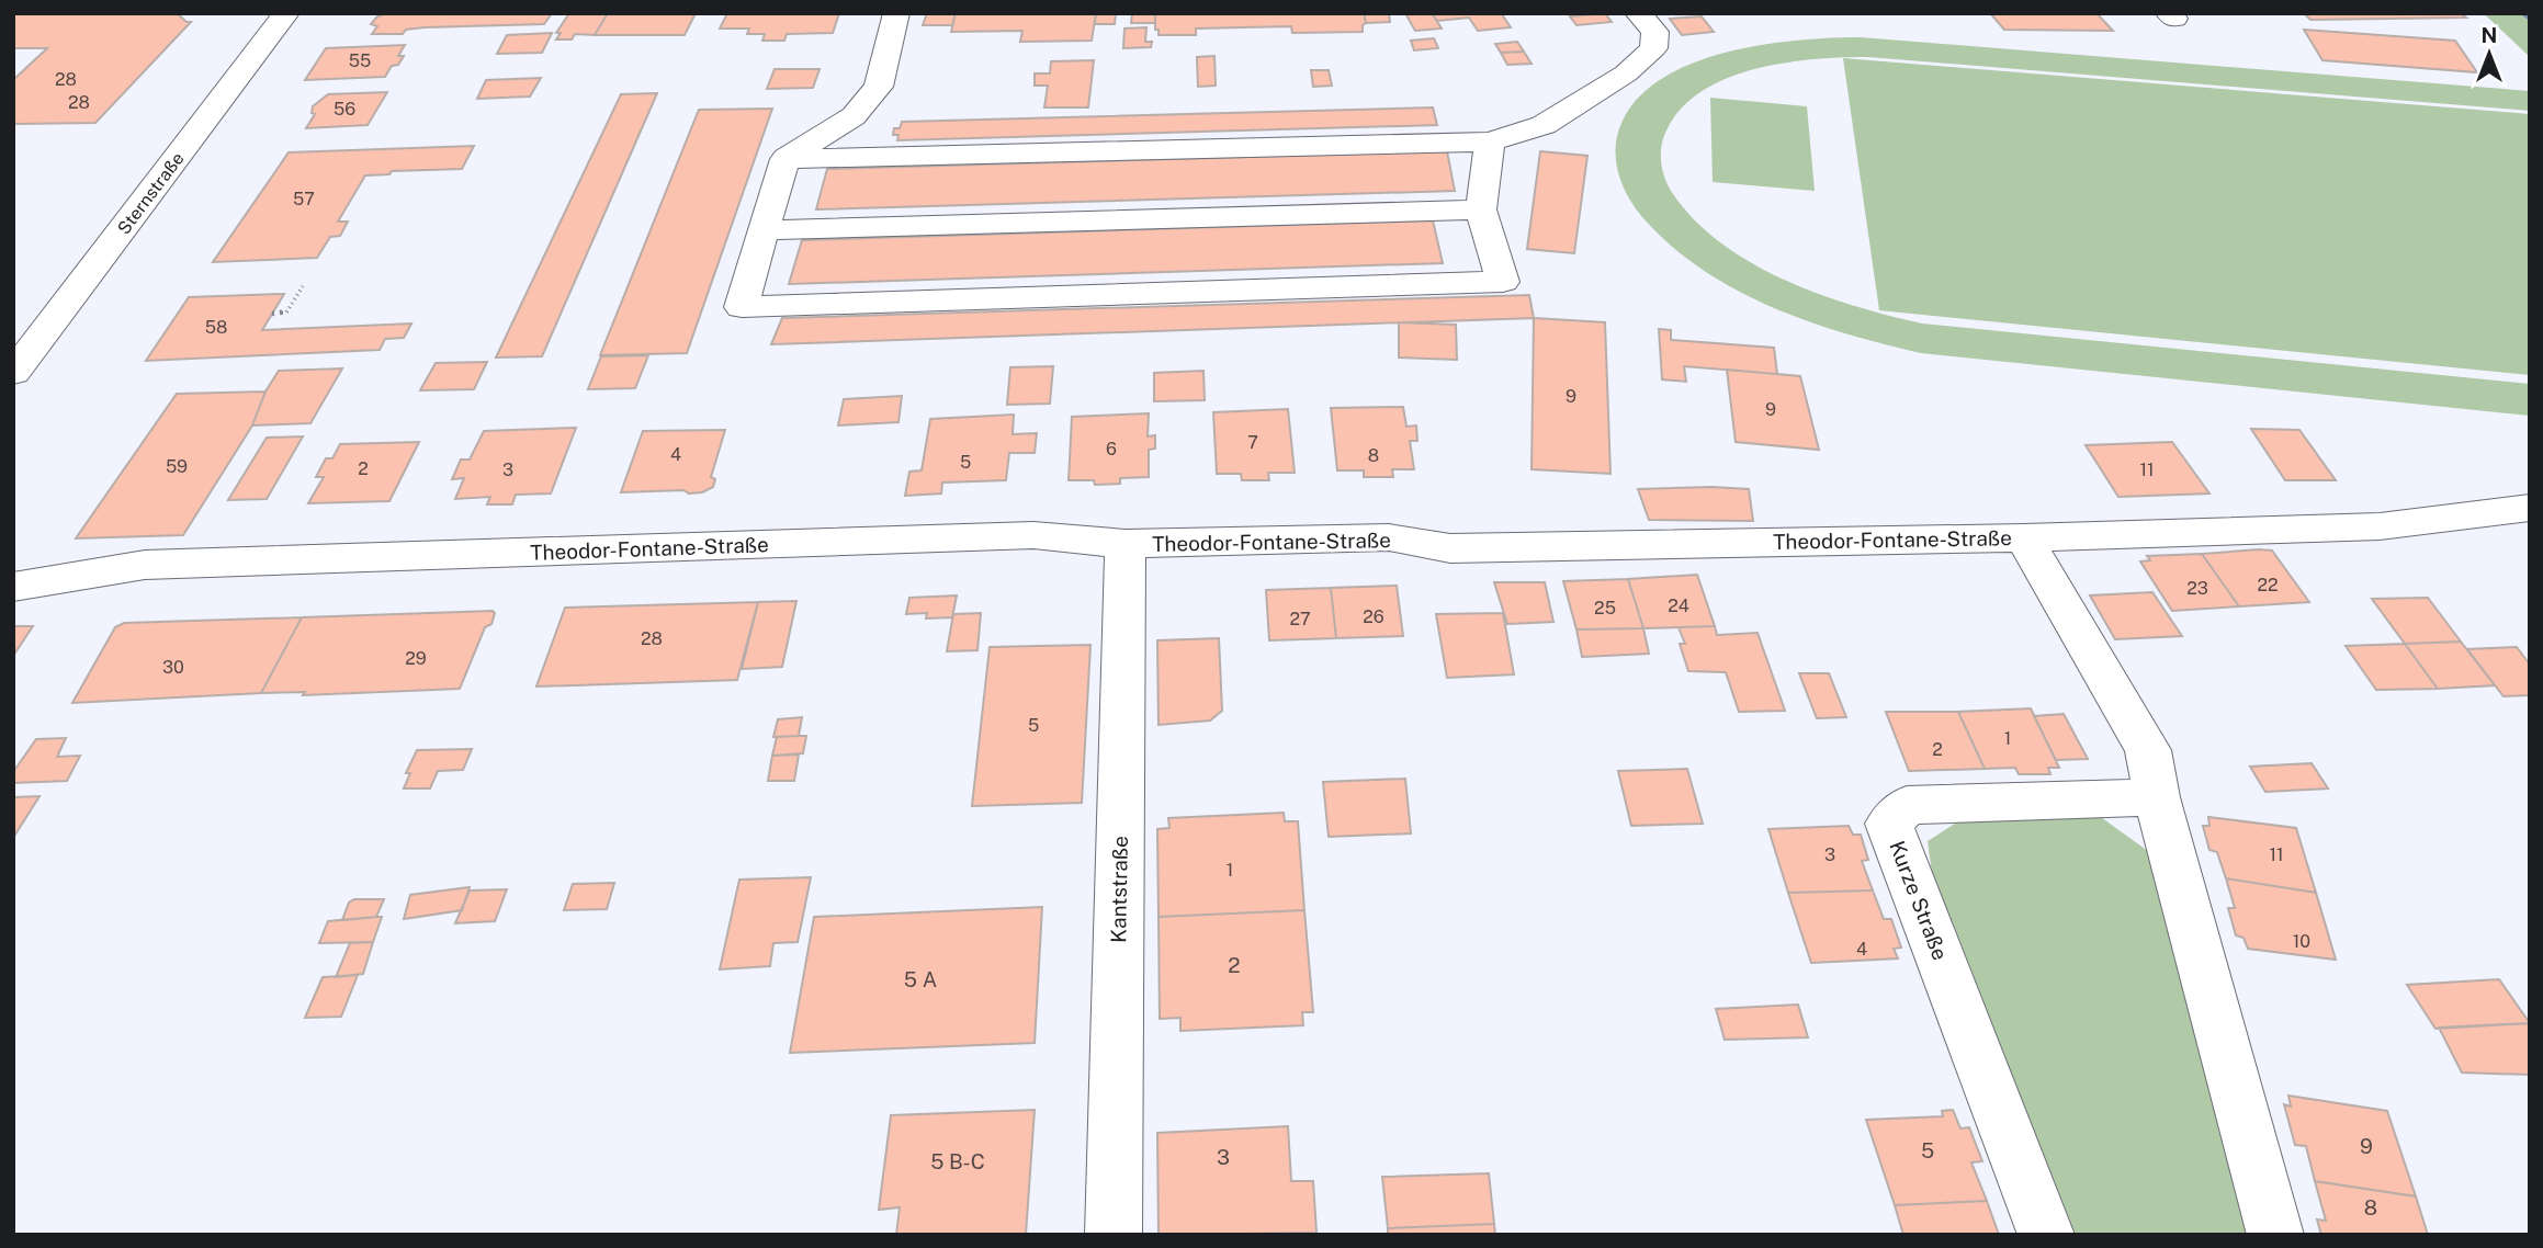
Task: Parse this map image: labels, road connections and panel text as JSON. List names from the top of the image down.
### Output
{
  "streets": {
    "street": [
      "Sternstraße",
      "Theodor-Fontane-Straße",
      "Kantstraße",
      "Kurze Straße"
    ]
  },
  "crossings": [
    ["Theodor-Fontane-Straße", "Kantstraße"]
  ],
  "house_numbers": [
    "55",
    "28",
    "28",
    "56",
    "57",
    "58",
    "9",
    "9",
    "7",
    "6",
    "4",
    "8",
    "5",
    "59",
    "2",
    "3",
    "11",
    "22",
    "23",
    "24",
    "25",
    "26",
    "27",
    "28",
    "29",
    "30",
    "5",
    "1",
    "2",
    "3",
    "11",
    "1",
    "10",
    "4",
    "2",
    "5 A",
    "9",
    "5",
    "3",
    "5 B-C",
    "8"
  ],
  "north": "top"
}
